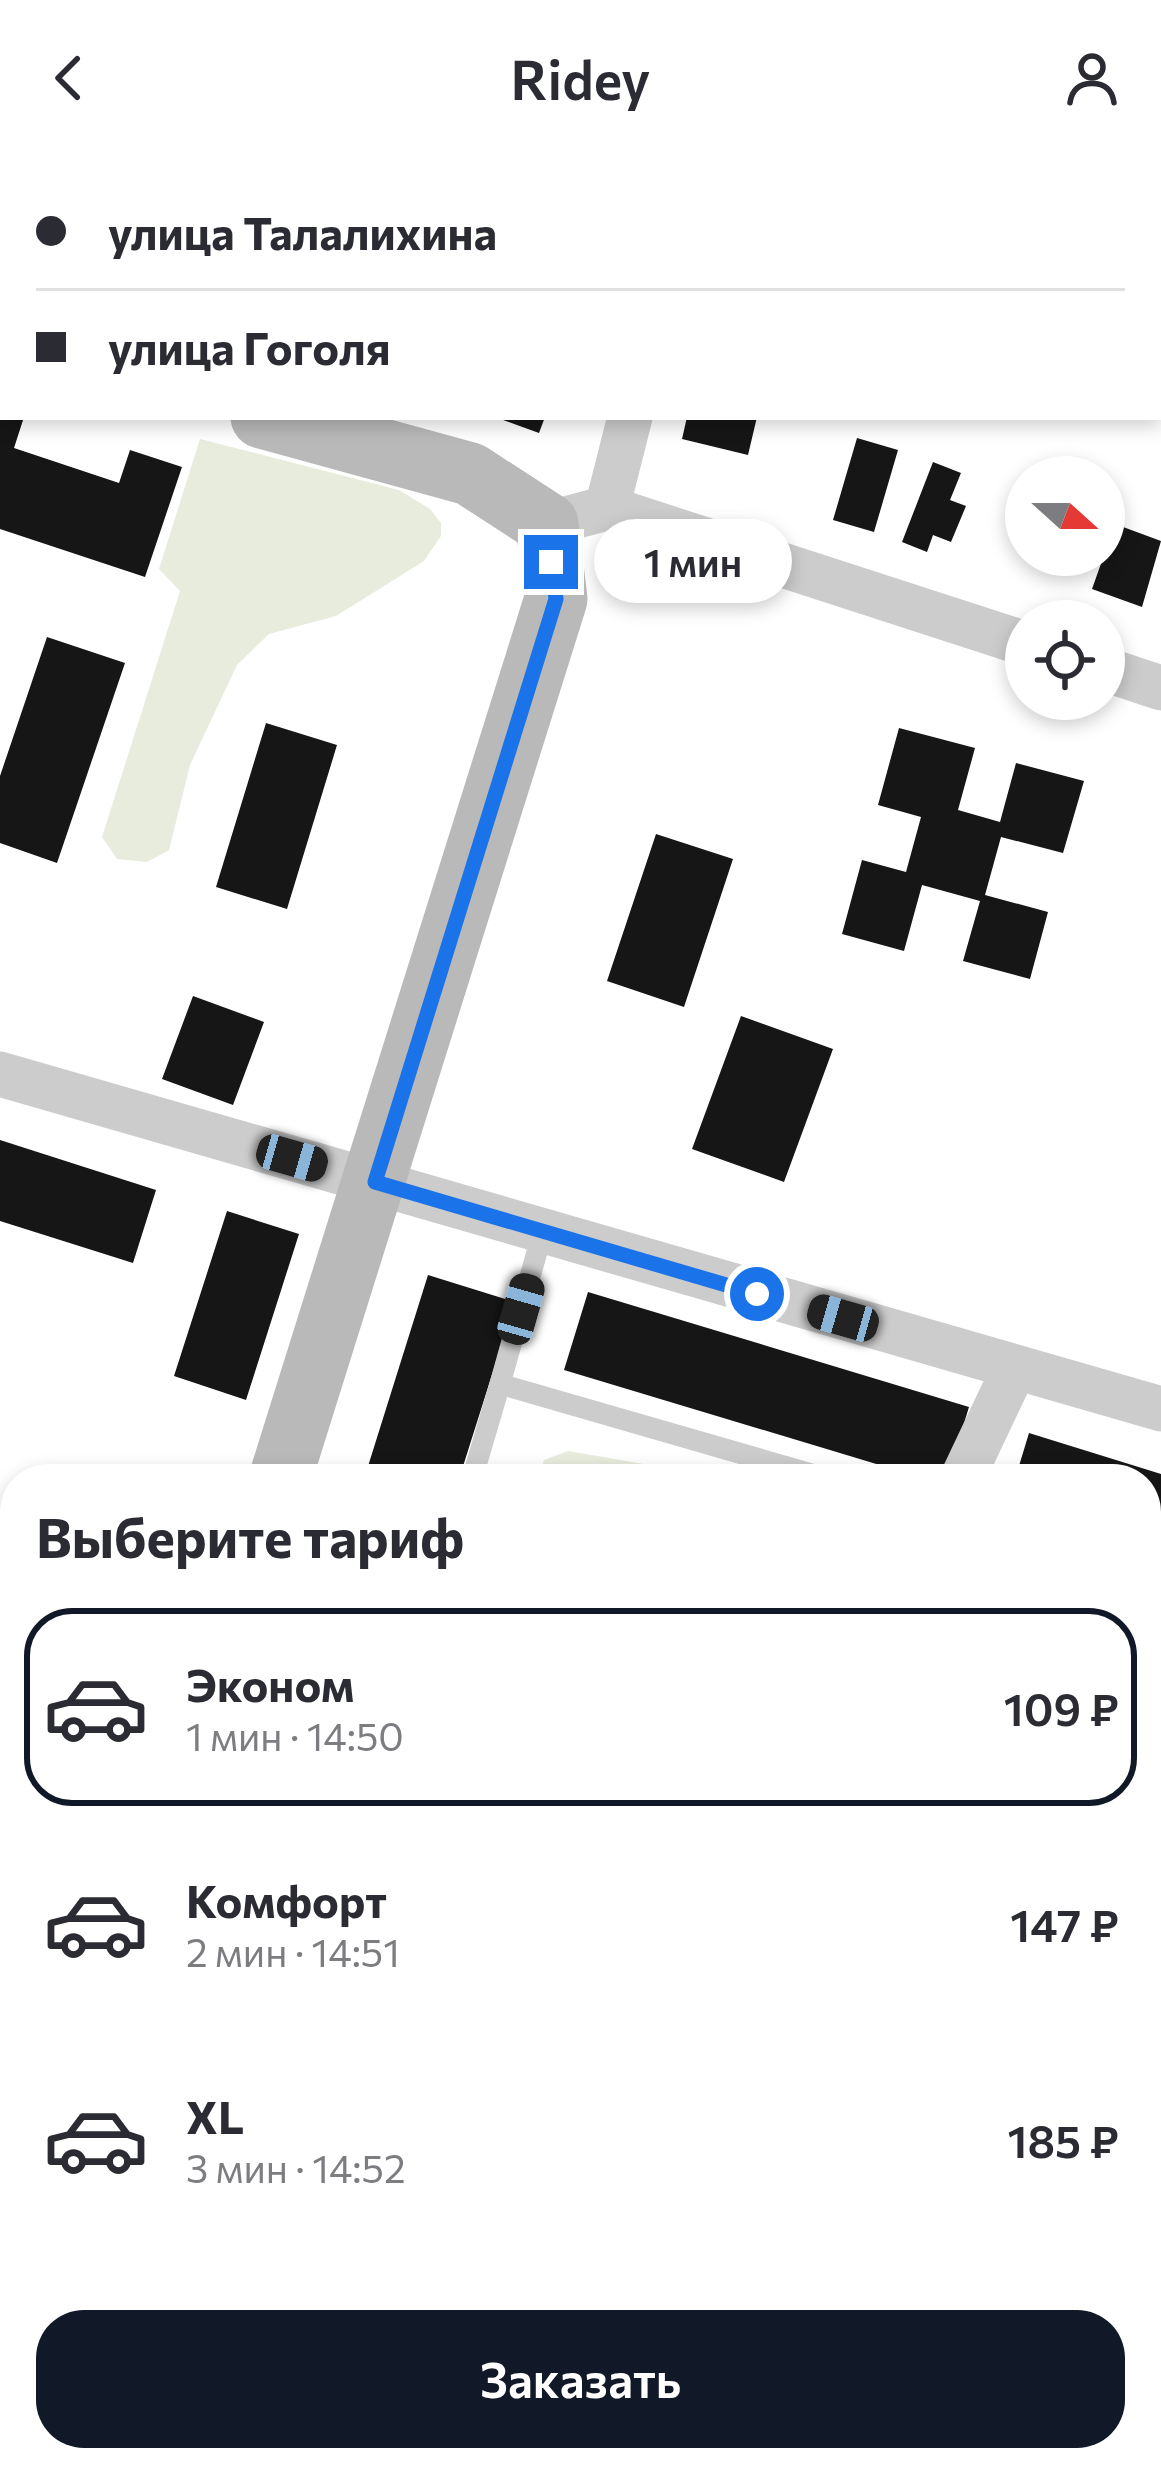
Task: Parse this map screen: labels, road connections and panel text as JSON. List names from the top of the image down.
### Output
{
  "north": "right",
  "page": {
    "header": "Ridey",
    "banner": ["улица Талалихина", "улица Гоголя"],
    "bubble": "1 мин",
    "heading": "Выберите тариф",
    "list": [
      {
        "name": "Эконом",
        "note": "1 мин · 14:50",
        "value": "109 ₽"
      },
      {
        "name": "Комфорт",
        "note": "2 мин · 14:51",
        "value": "147 ₽"
      },
      {
        "name": "XL",
        "note": "3 мин · 14:52",
        "value": "185 ₽"
      }
    ],
    "buttons": "Заказать"
  }
}
